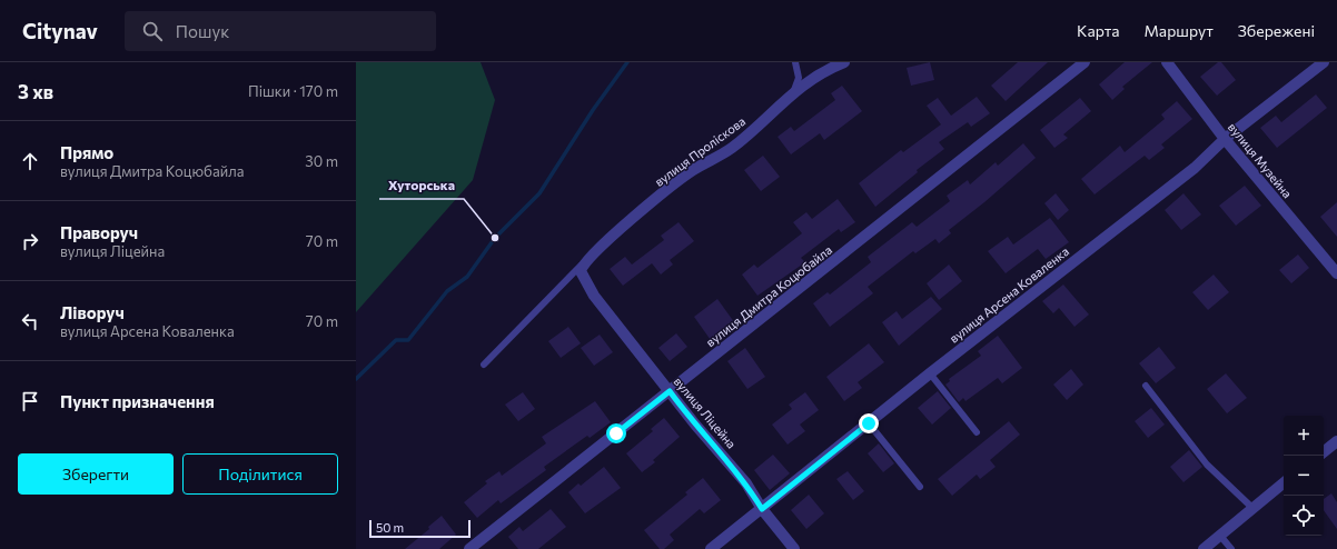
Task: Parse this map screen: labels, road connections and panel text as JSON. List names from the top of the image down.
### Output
{
  "streets": {
    "street": [
      "вулиця Проліскова",
      "вулиця Музейна",
      "вулиця Арсена Коваленка",
      "вулиця Дмитра Коцюбайла",
      "вулиця Ліцейна"
    ]
  },
  "crossings": [
    ["вулиця Проліскова", "вулиця Ліцейна"],
    ["вулиця Музейна", "вулиця Арсена Коваленка"],
    ["вулиця Арсена Коваленка", "вулиця Ліцейна"],
    ["вулиця Дмитра Коцюбайла", "вулиця Ліцейна"]
  ],
  "places": ["Хуторська"],
  "scale_bar": "50 m",
  "page": {
    "header": "Citynav",
    "search": "Пошук",
    "nav": ["Карта", "Маршрут", "Збережені"],
    "heading": ["3 хв", "Пішки · 170 m"],
    "list": [
      ["Прямо", "вулиця Дмитра Коцюбайла", "30 m"],
      ["Праворуч", "вулиця Ліцейна", "70 m"],
      ["Ліворуч", "вулиця Арсена Коваленка", "70 m"],
      "Пункт призначення"
    ],
    "map_buttons": ["+", "−"],
    "buttons": ["Зберегти", "Поділитися"],
    "scale": "50 m"
  }
}
